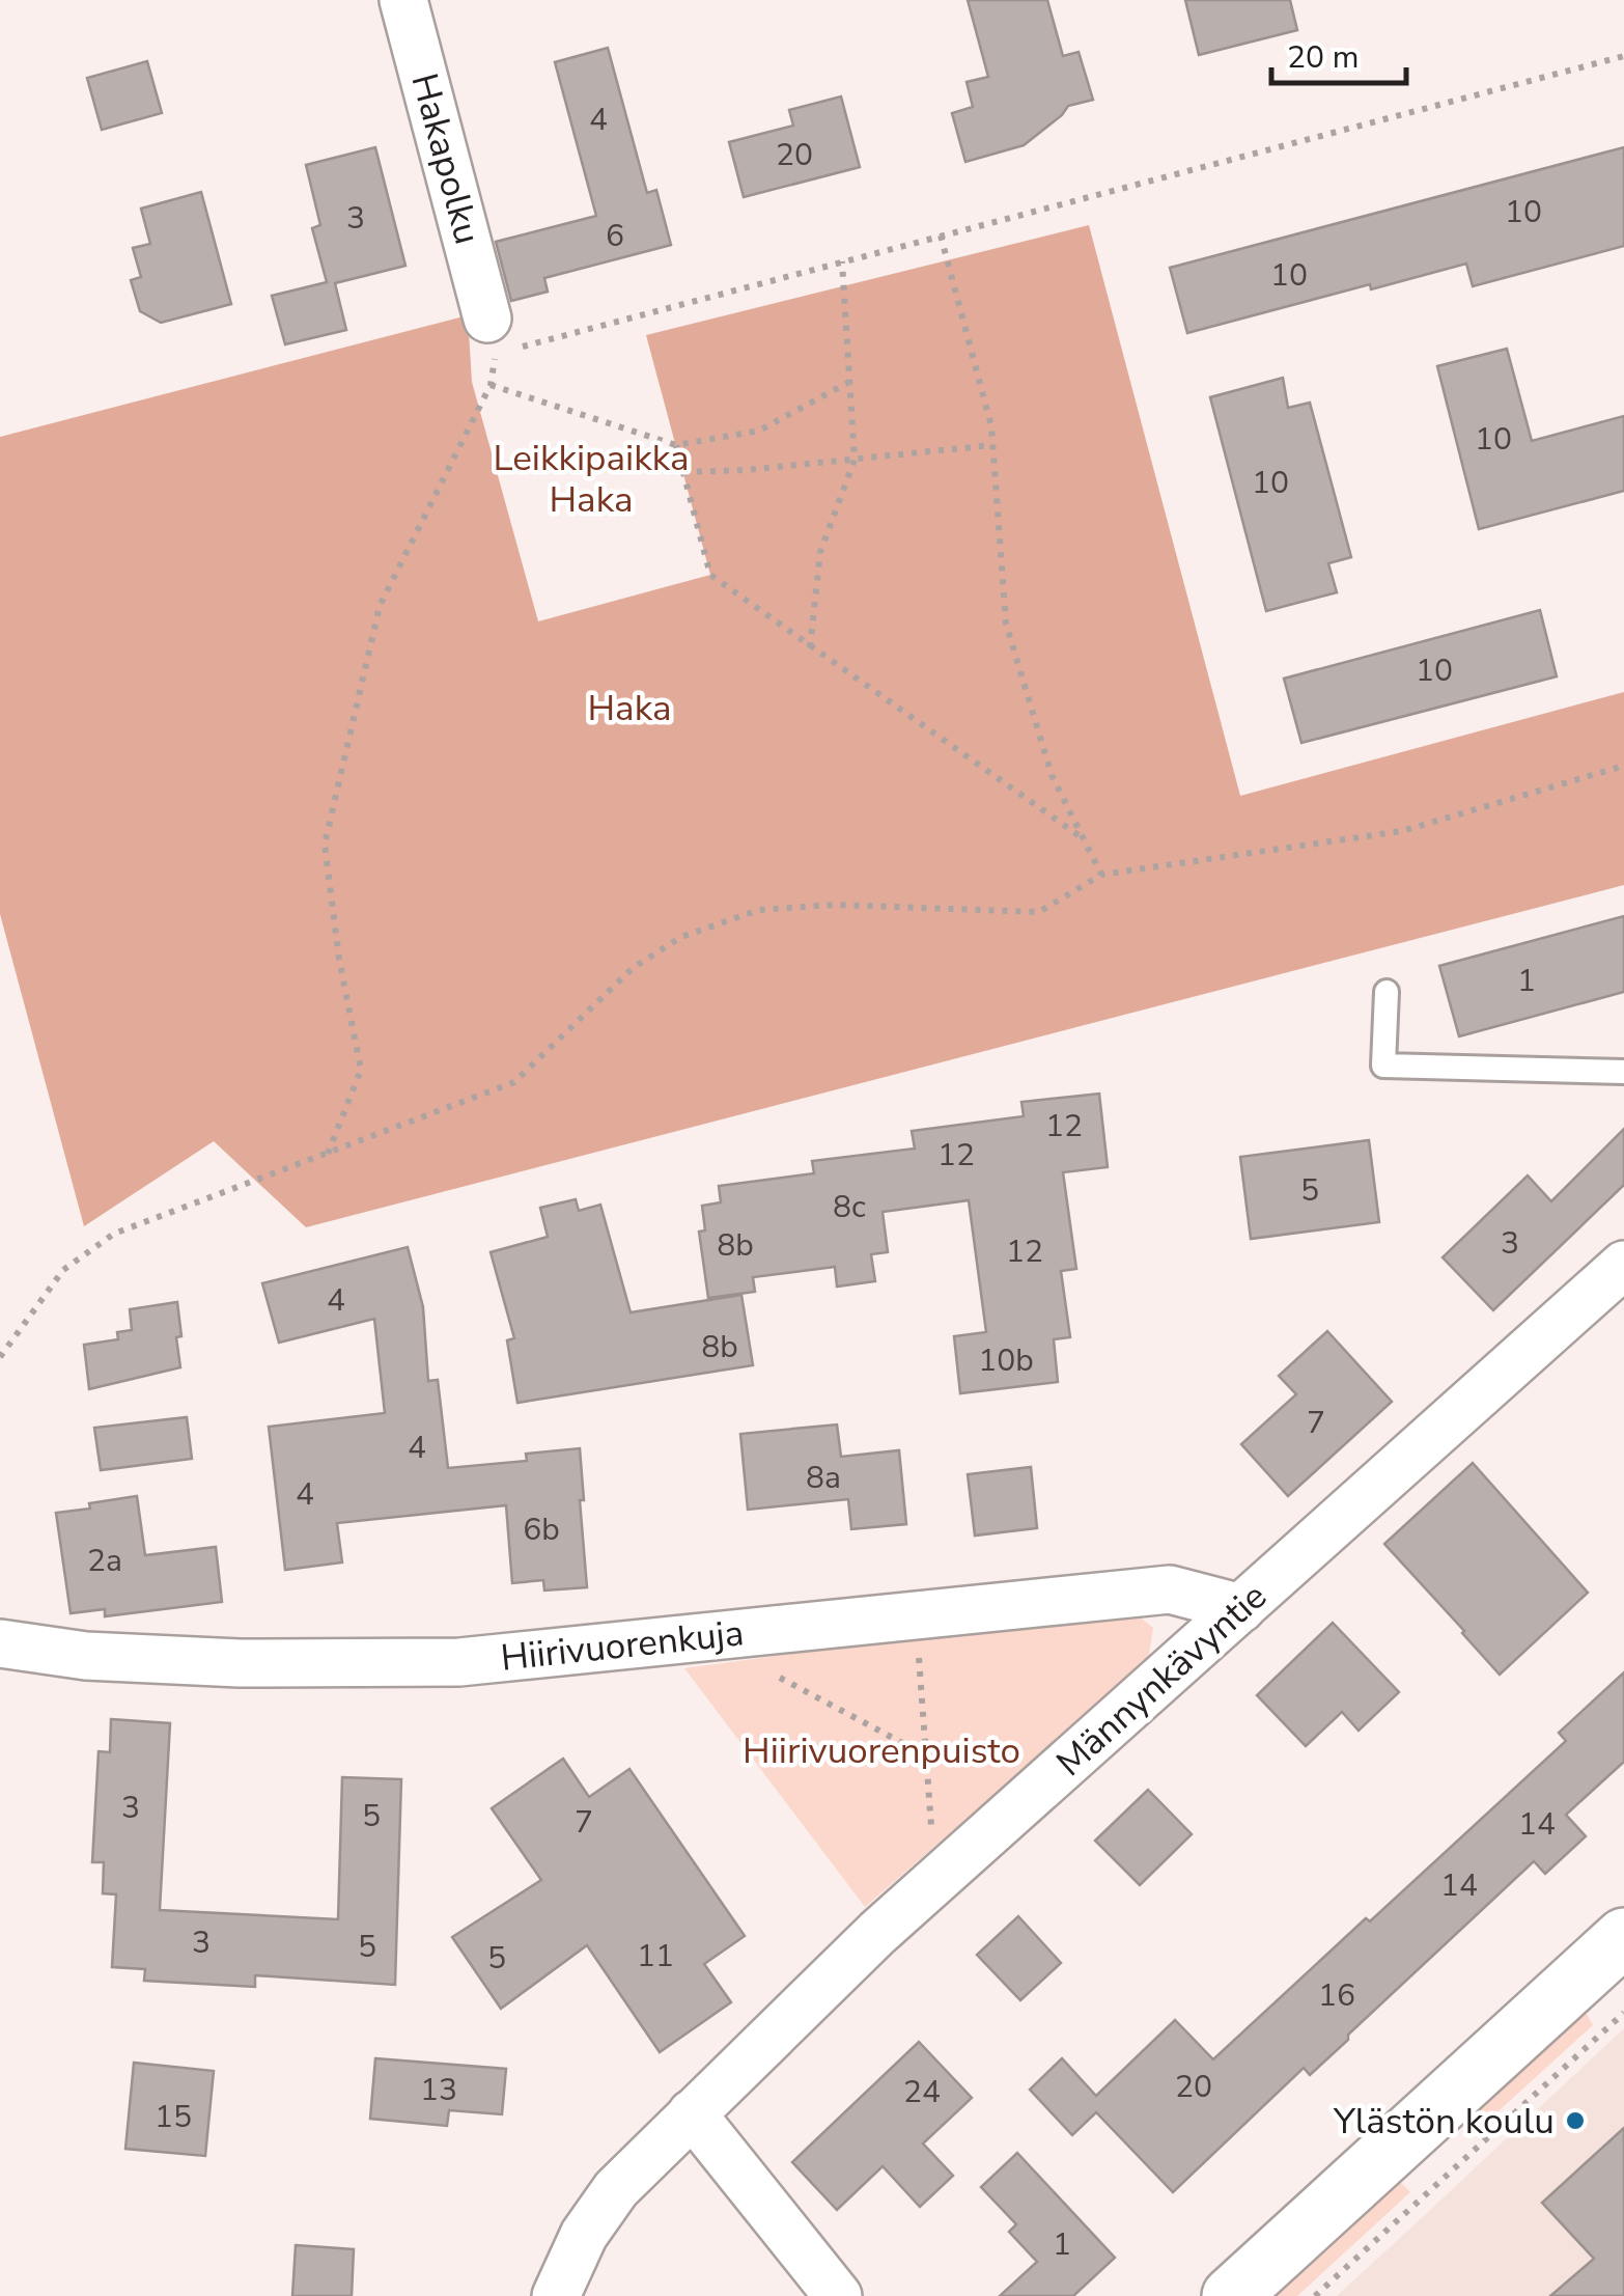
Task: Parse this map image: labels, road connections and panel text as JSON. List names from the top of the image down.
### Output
{
  "streets": {
    "street": ["Hakapolku", "Hiirivuorenkuja", "Männynkävyntie"]
  },
  "crossings": [
    ["Hiirivuorenkuja", "Männynkävyntie"]
  ],
  "parks": ["Leikkipaikka Haka", "Haka", "Hiirivuorenpuisto"],
  "places": ["Ylästön koulu"],
  "house_numbers": [
    "4",
    "20",
    "10",
    "3",
    "6",
    "10",
    "10",
    "10",
    "10",
    "1",
    "12",
    "12",
    "5",
    "8c",
    "3",
    "8b",
    "12",
    "4",
    "8b",
    "10b",
    "7",
    "4",
    "8a",
    "4",
    "6b",
    "2a",
    "3",
    "5",
    "7",
    "14",
    "14",
    "3",
    "5",
    "11",
    "5",
    "16",
    "20",
    "13",
    "24",
    "15",
    "1"
  ],
  "scale_bar": "20 m"
}
